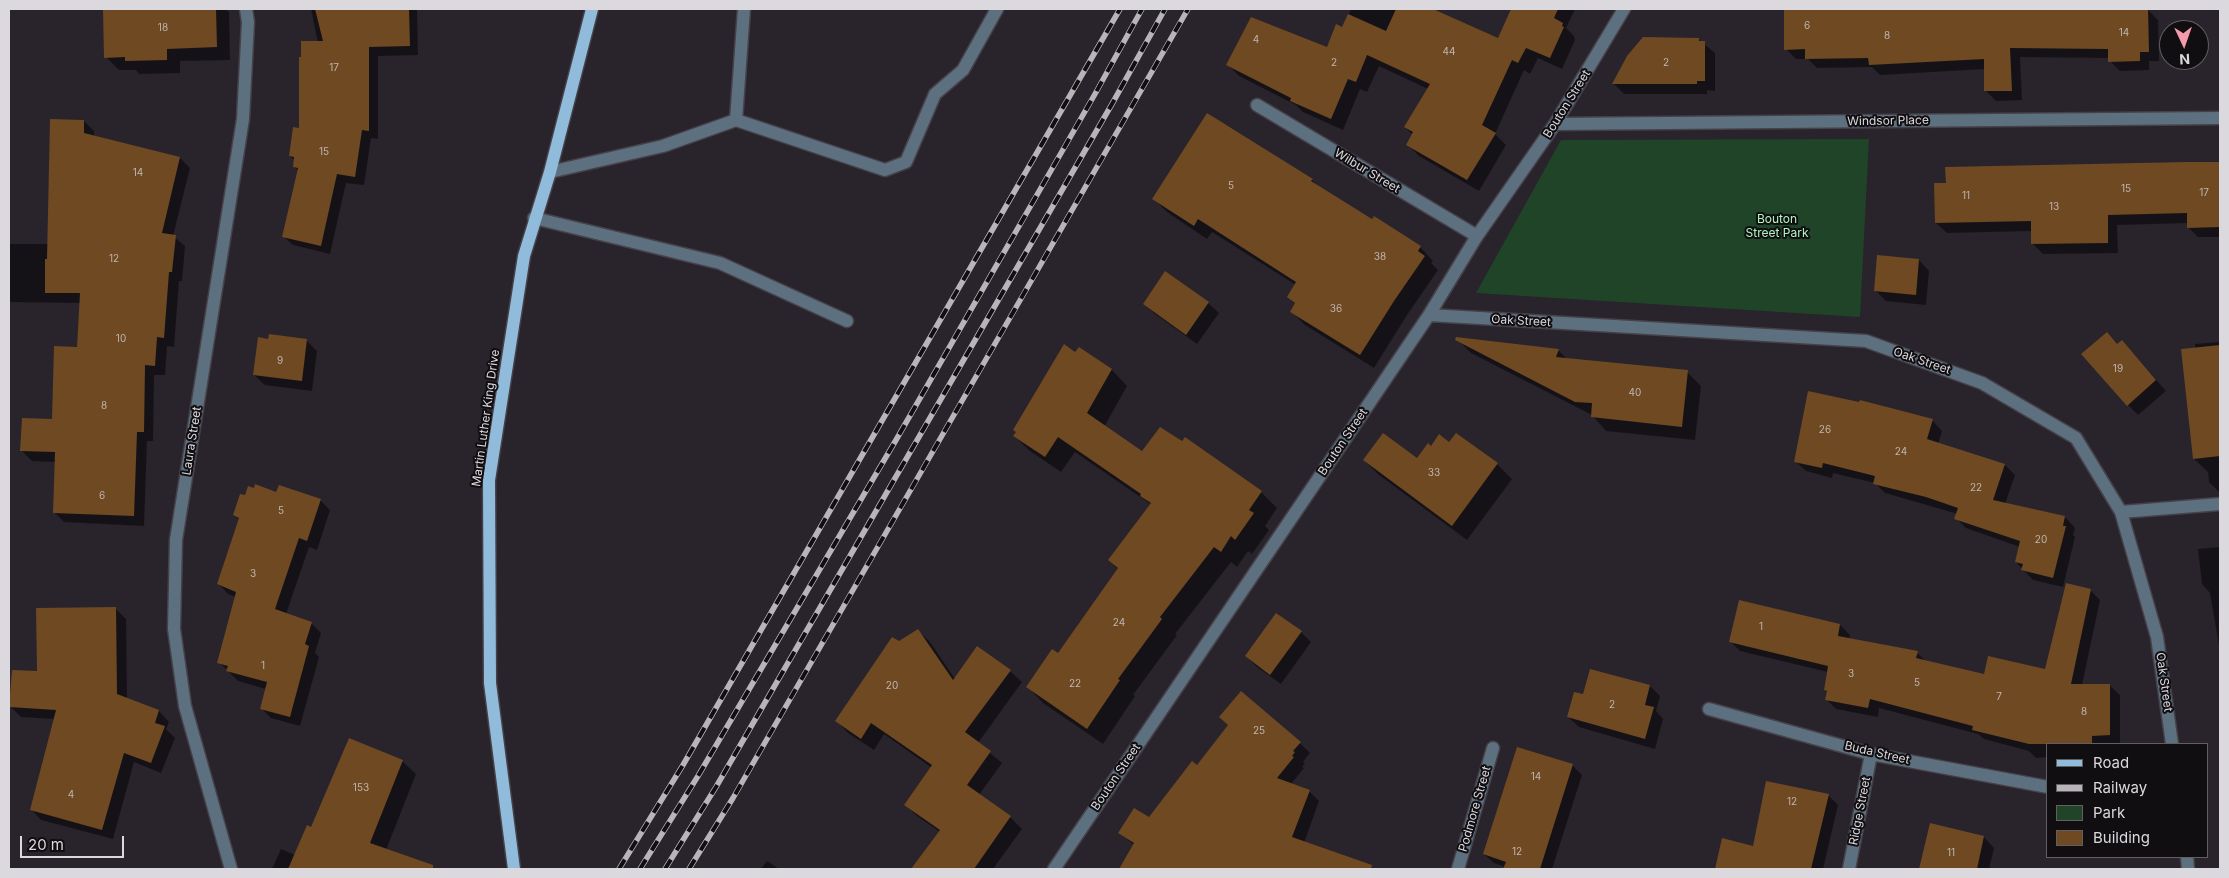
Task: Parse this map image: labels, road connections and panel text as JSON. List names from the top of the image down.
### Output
{
  "streets": {
    "main road": ["Martin Luther King Drive"],
    "street": [
      "Bouton Street",
      "Windsor Place",
      "Wilbur Street",
      "Oak Street",
      "Laura Street",
      "Buda Street",
      "Podmore Street",
      "Ridge Street"
    ]
  },
  "crossings": [
    ["Bouton Street", "Windsor Place"],
    ["Bouton Street", "Wilbur Street"],
    ["Bouton Street", "Oak Street"],
    ["Buda Street", "Ridge Street"]
  ],
  "parks": ["Bouton Street Park"],
  "house_numbers": [
    "6",
    "18",
    "14",
    "8",
    "4",
    "44",
    "2",
    "2",
    "17",
    "15",
    "14",
    "5",
    "15",
    "17",
    "11",
    "13",
    "38",
    "12",
    "36",
    "10",
    "9",
    "19",
    "40",
    "8",
    "26",
    "24",
    "33",
    "22",
    "6",
    "5",
    "20",
    "3",
    "24",
    "1",
    "1",
    "3",
    "5",
    "22",
    "20",
    "7",
    "2",
    "8",
    "25",
    "14",
    "153",
    "4",
    "12",
    "12",
    "11"
  ],
  "legend": [
    "Road",
    "Railway",
    "Park",
    "Building"
  ],
  "scale_bar": "20 m",
  "north": "bottom"
}
